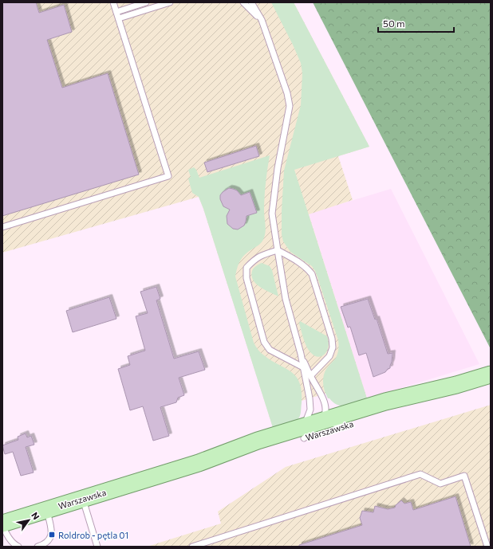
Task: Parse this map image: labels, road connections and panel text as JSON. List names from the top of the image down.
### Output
{
  "streets": {
    "main road": ["Warszawska"]
  },
  "places": {
    "transit": ["Roldrob - pętla 01"]
  },
  "scale_bar": "50 m",
  "north": "top right"
}
